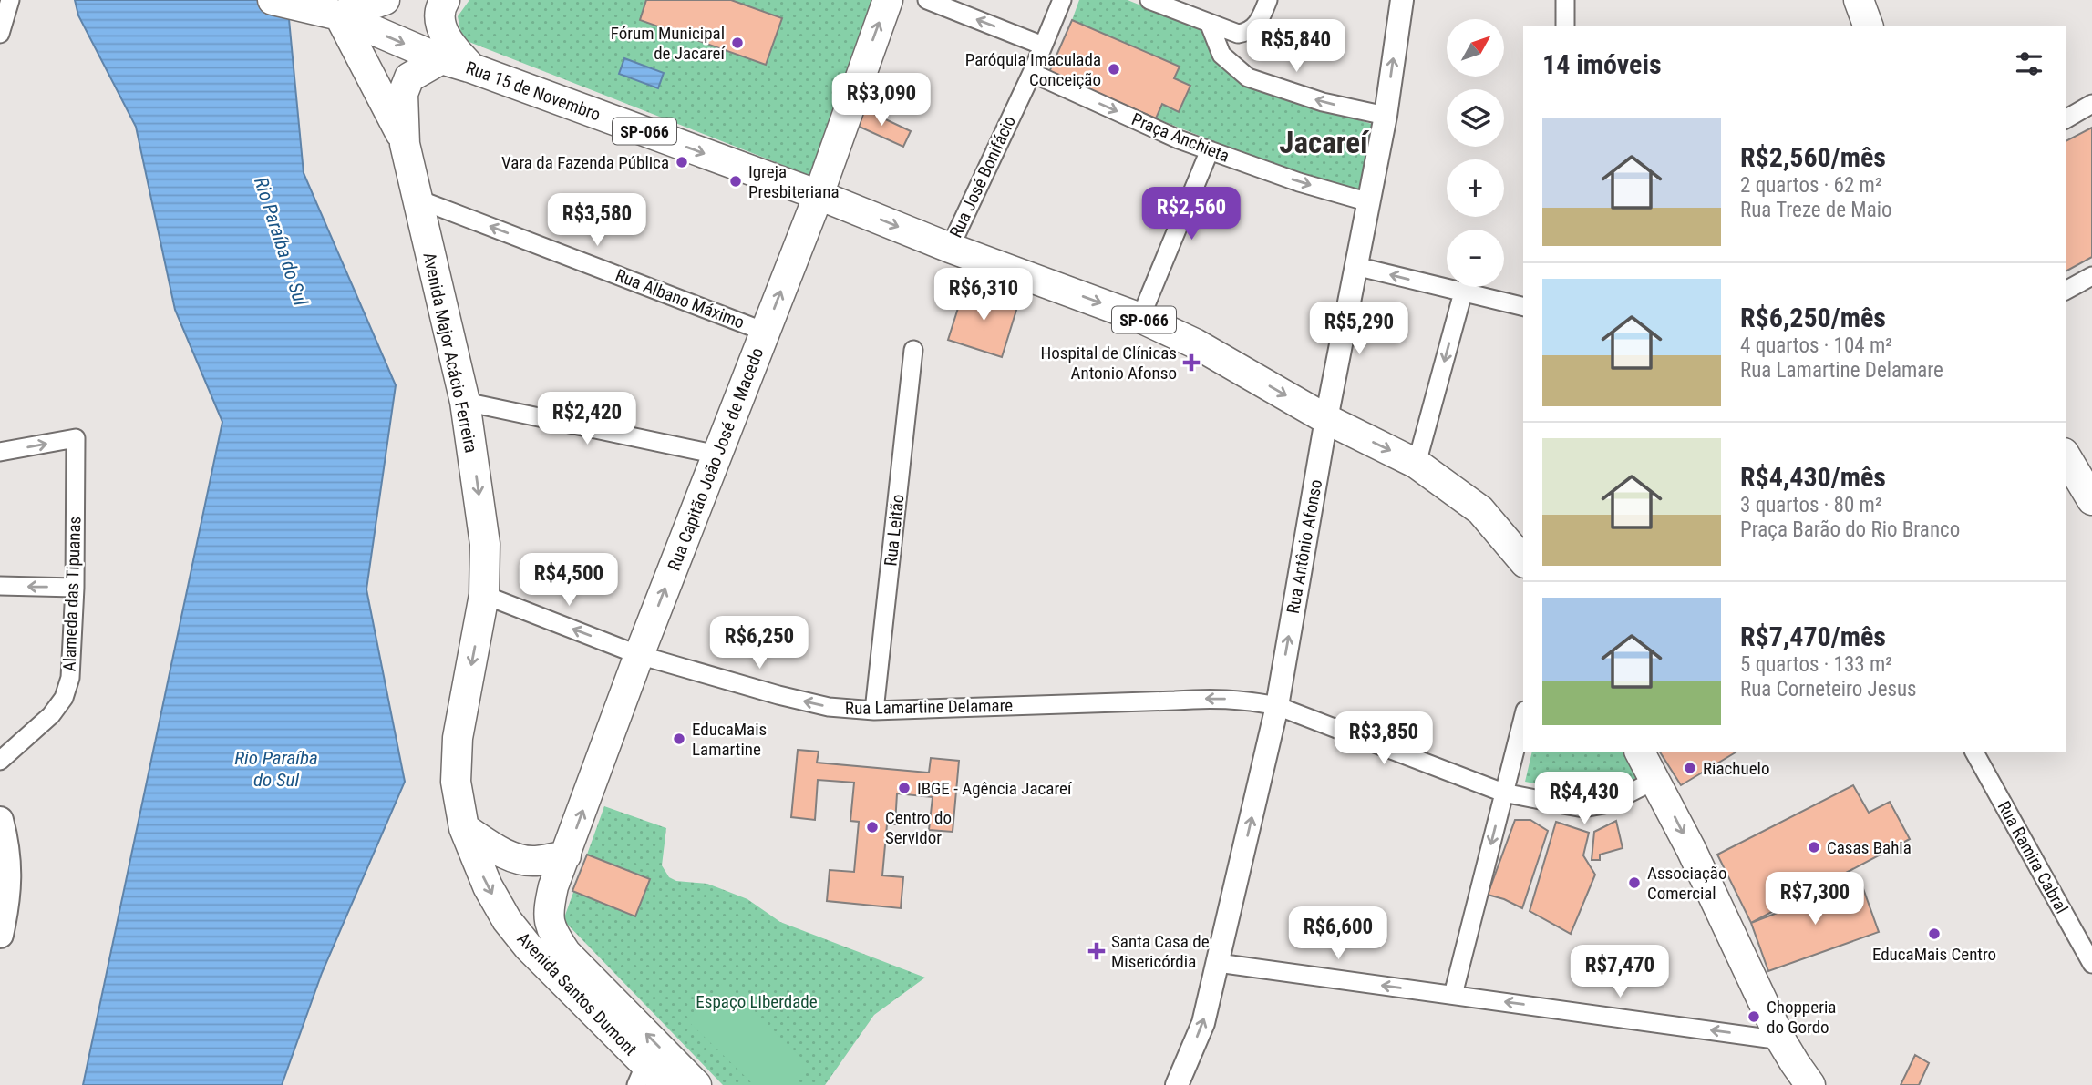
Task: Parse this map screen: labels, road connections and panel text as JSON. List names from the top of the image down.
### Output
{
  "streets": {
    "main road": [
      "Rua 15 de Novembro",
      "SP-066",
      "Avenida Major Acácio Ferreira",
      "Rua Capitão João José de Macedo",
      "Avenida Santos Dumont"
    ],
    "street": [
      "Praça Anchieta",
      "Rua José Bonifácio",
      "Rua Albano Máximo",
      "Rua Leitão",
      "Rua Antônio Afonso",
      "Alameda das Tipuanas",
      "Rua Lamartine Delamare",
      "Rua Ramira Cabral"
    ]
  },
  "crossings": [
    ["Rua 15 de Novembro", "SP-066"],
    ["Rua 15 de Novembro", "Rua José Bonifácio"],
    ["Rua 15 de Novembro", "Avenida Major Acácio Ferreira"],
    ["Rua 15 de Novembro", "Rua Capitão João José de Macedo"],
    ["Rua 15 de Novembro", "Rua Antônio Afonso"],
    ["SP-066", "Avenida Major Acácio Ferreira"],
    ["SP-066", "Rua Antônio Afonso"],
    ["Praça Anchieta", "Rua José Bonifácio"],
    ["Praça Anchieta", "Rua Antônio Afonso"],
    ["Rua Albano Máximo", "Avenida Major Acácio Ferreira"],
    ["Rua Albano Máximo", "Rua Capitão João José de Macedo"],
    ["Avenida Major Acácio Ferreira", "Rua Lamartine Delamare"],
    ["Avenida Major Acácio Ferreira", "Avenida Santos Dumont"],
    ["Rua Capitão João José de Macedo", "Rua Lamartine Delamare"],
    ["Rua Capitão João José de Macedo", "Avenida Santos Dumont"],
    ["Rua Leitão", "Rua Lamartine Delamare"],
    ["Rua Antônio Afonso", "Rua Lamartine Delamare"]
  ],
  "one_way": [
    "Rua 15 de Novembro",
    "Avenida Major Acácio Ferreira",
    "Rua Capitão João José de Macedo",
    "Rua Antônio Afonso",
    "Rua Lamartine Delamare"
  ],
  "districts": ["Jacareí"],
  "water": ["Rio Paraíba do Sul"],
  "parks": ["Espaço Liberdade"],
  "places": {
    "other": [
      "Fórum Municipal de Jacareí",
      "Paróquia Imaculada Conceição",
      "Vara da Fazenda Pública",
      "Igreja Presbiteriana",
      "EducaMais Lamartine",
      "Riachuelo",
      "IBGE - Agência Jacareí",
      "Centro do Servidor",
      "Casas Bahia",
      "Associação Comercial",
      "EducaMais Centro",
      "Chopperia do Gordo"
    ],
    "health": ["Hospital de Clínicas Antonio Afonso", "Santa Casa de Misericórdia"]
  },
  "north": "top right",
  "page": {
    "map_buttons": ["+", "−"],
    "price": [
      "R$5,840",
      "R$3,090",
      "R$2,560",
      "R$3,580",
      "R$6,310",
      "R$5,290",
      "R$2,420",
      "R$4,500",
      "R$6,250",
      "R$3,850",
      "R$4,430",
      "R$7,300",
      "R$6,600",
      "R$7,470"
    ],
    "heading": "14 imóveis",
    "list": [
      {
        "name": "R$2,560/mês",
        "note": "2 quartos · 62 m² · Rua Treze de Maio"
      },
      {
        "name": "R$6,250/mês",
        "note": "4 quartos · 104 m² · Rua Lamartine Delamare"
      },
      {
        "name": "R$4,430/mês",
        "note": "3 quartos · 80 m² · Praça Barão do Rio Branco"
      },
      {
        "name": "R$7,470/mês",
        "note": "5 quartos · 133 m² · Rua Corneteiro Jesus"
      }
    ]
  }
}
